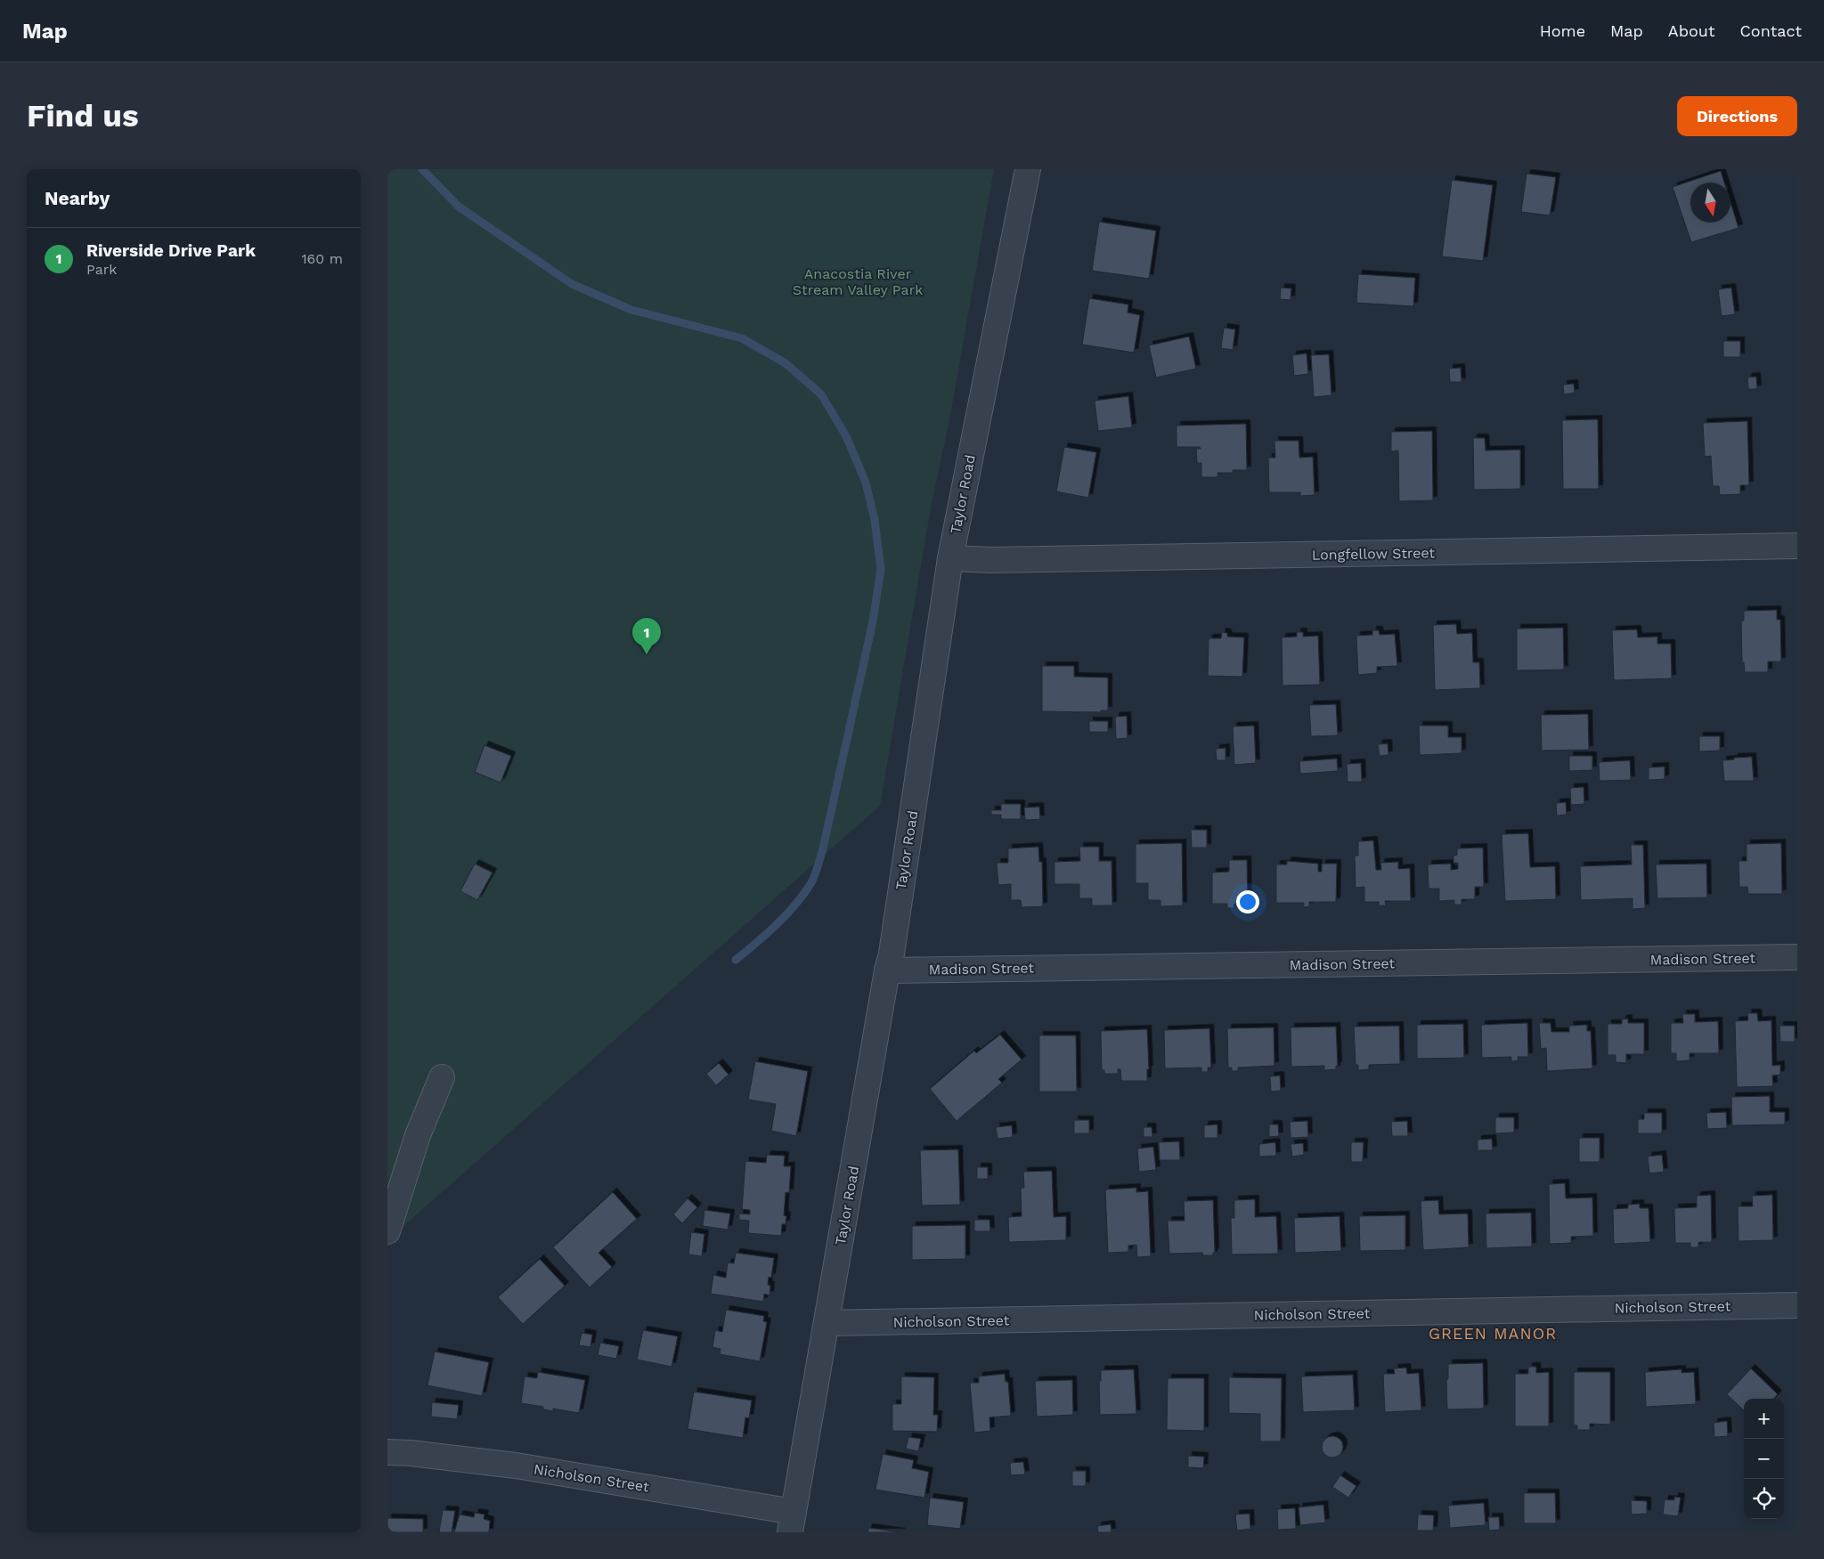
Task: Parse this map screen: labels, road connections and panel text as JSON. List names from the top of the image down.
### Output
{
  "streets": {
    "street": [
      "Taylor Road",
      "Longfellow Street",
      "Madison Street",
      "Nicholson Street"
    ]
  },
  "crossings": [
    ["Taylor Road", "Longfellow Street"],
    ["Taylor Road", "Madison Street"],
    ["Taylor Road", "Nicholson Street"]
  ],
  "districts": ["GREEN MANOR"],
  "parks": ["Anacostia River Stream Valley Park"],
  "north": "bottom",
  "page": {
    "header": "Map",
    "nav": [
      "Home",
      "Map",
      "About",
      "Contact"
    ],
    "buttons": "Directions",
    "title": "Find us",
    "heading": "Nearby",
    "list": [
      {
        "mark": "1",
        "name": "Riverside Drive Park",
        "note": "Park",
        "value": "160 m"
      }
    ],
    "pins": "1",
    "map_buttons": ["+", "−"]
  }
}
